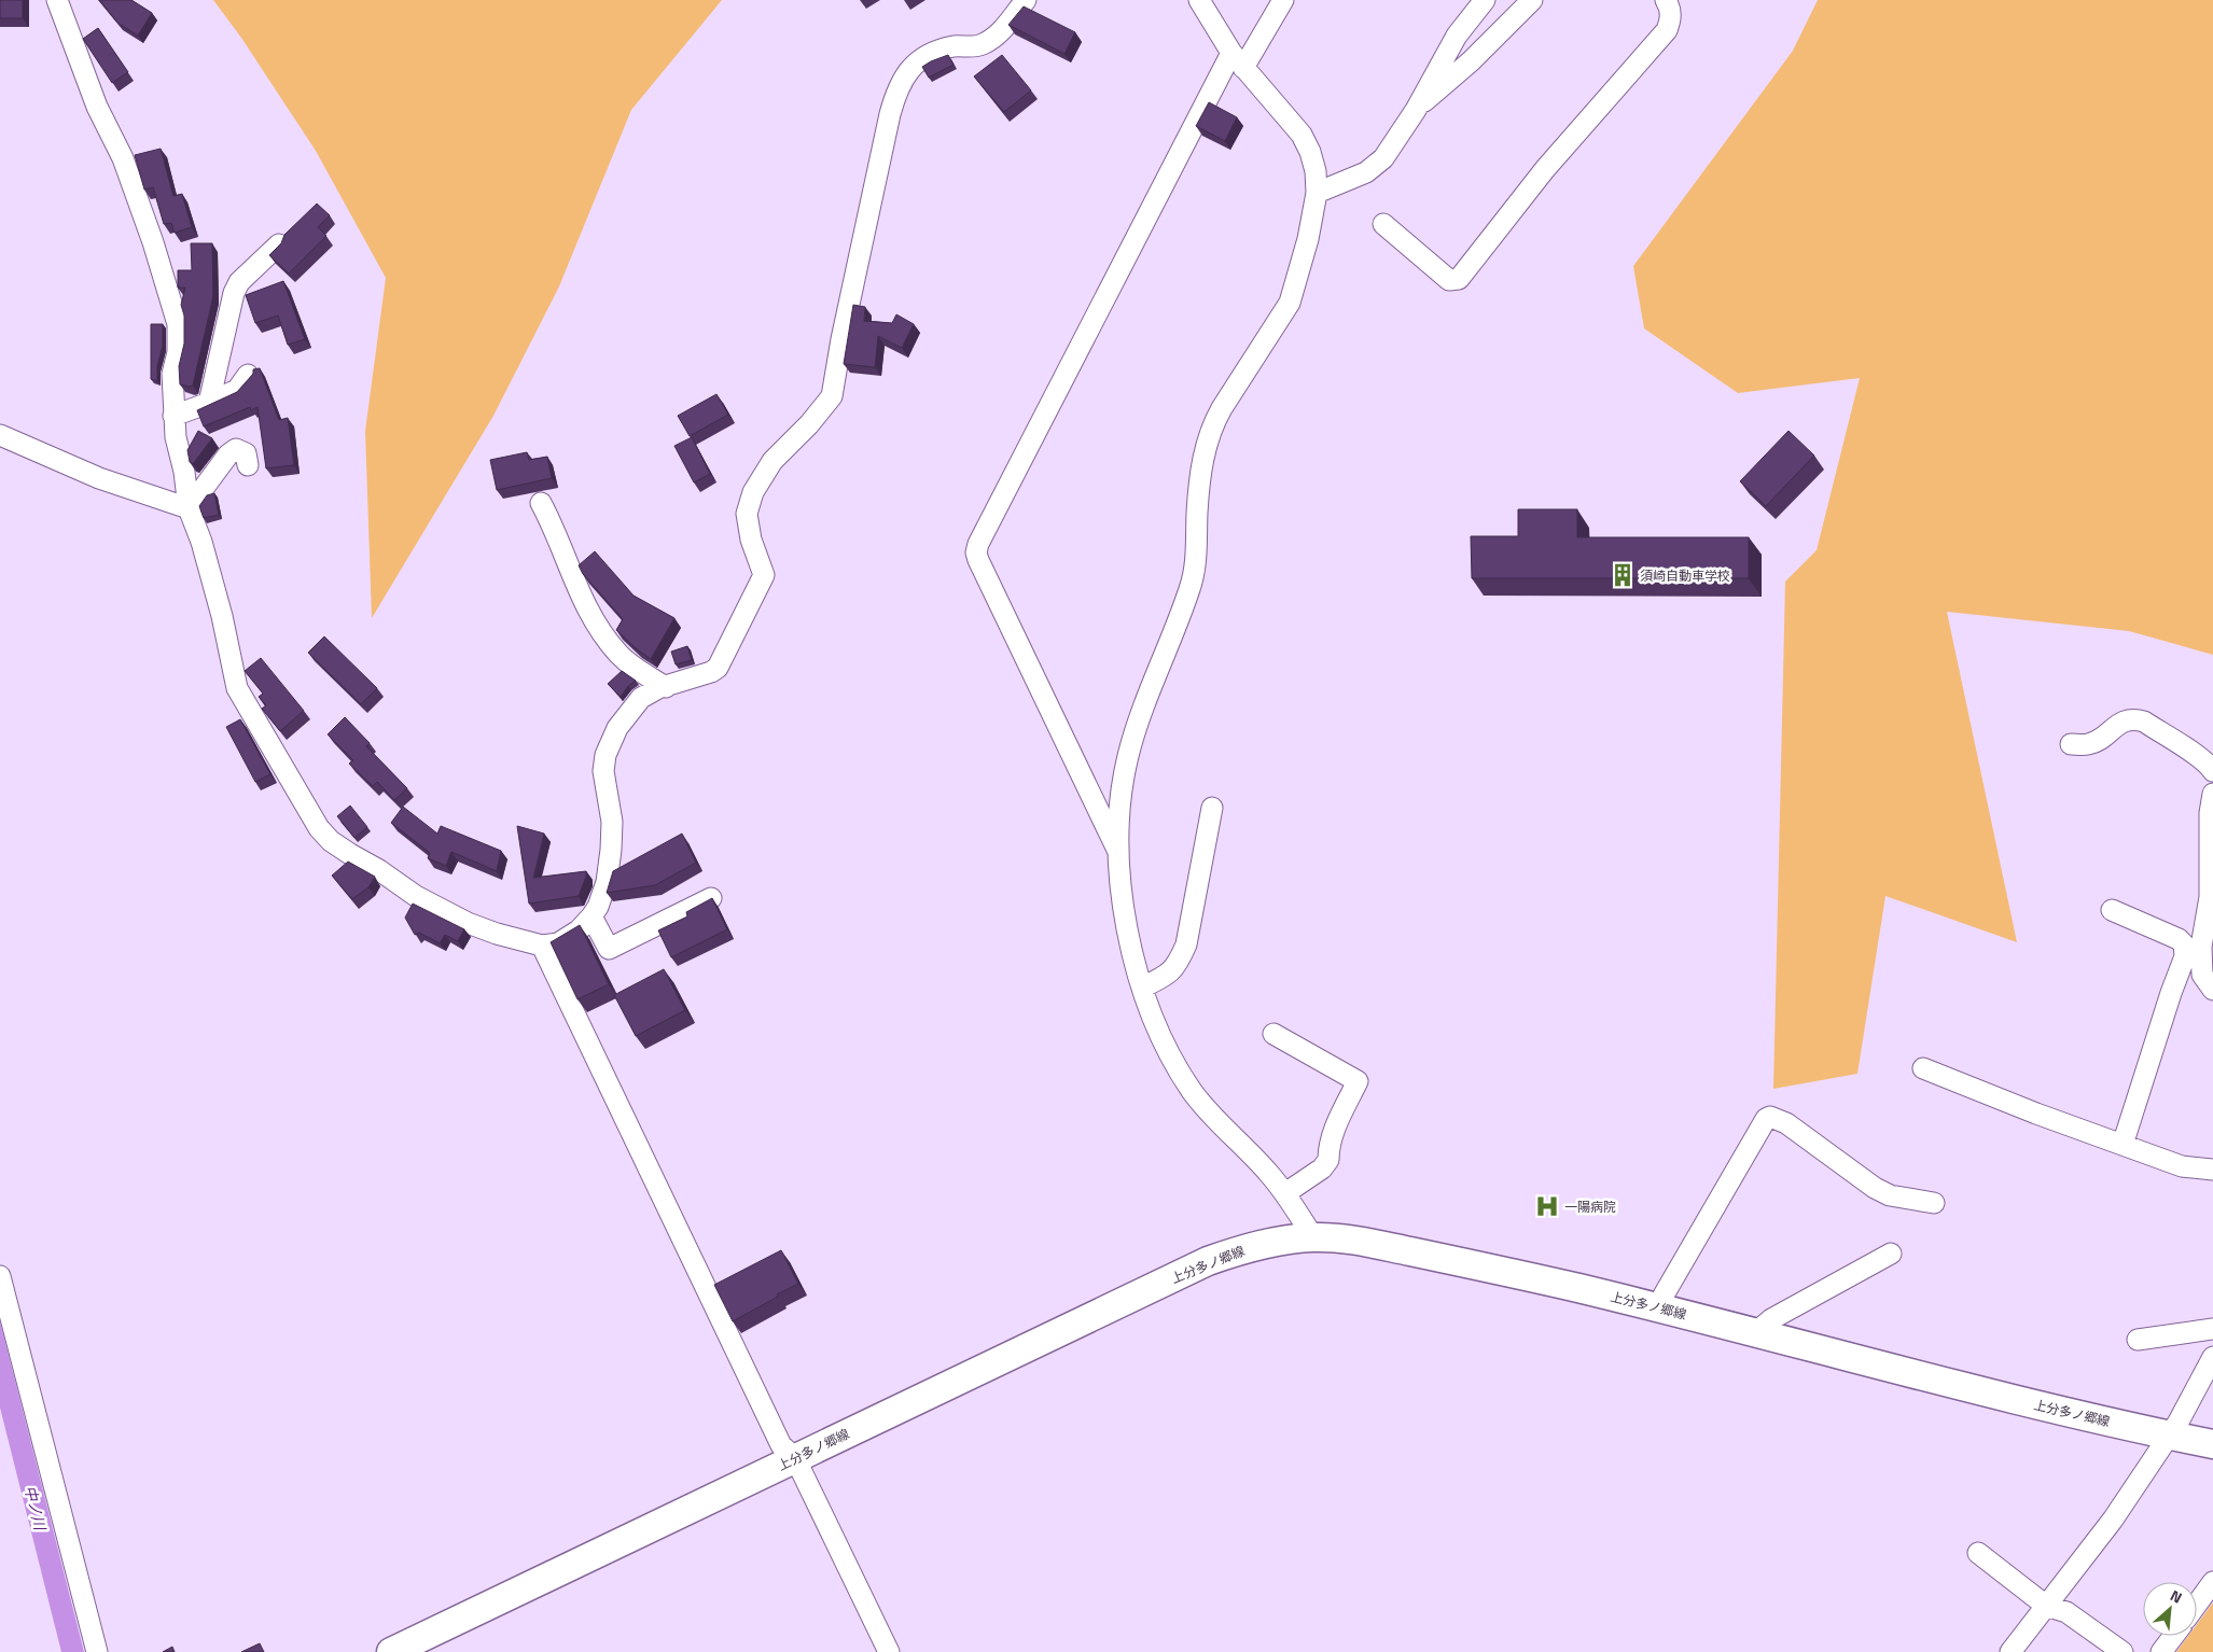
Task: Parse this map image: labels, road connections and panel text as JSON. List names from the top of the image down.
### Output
{
  "streets": {
    "main road": ["上分多ノ郷線"]
  },
  "water": ["中ノ川"],
  "places": {
    "building": ["須崎自動車学校"],
    "hospital": ["一陽病院"]
  },
  "north": "top right"
}
